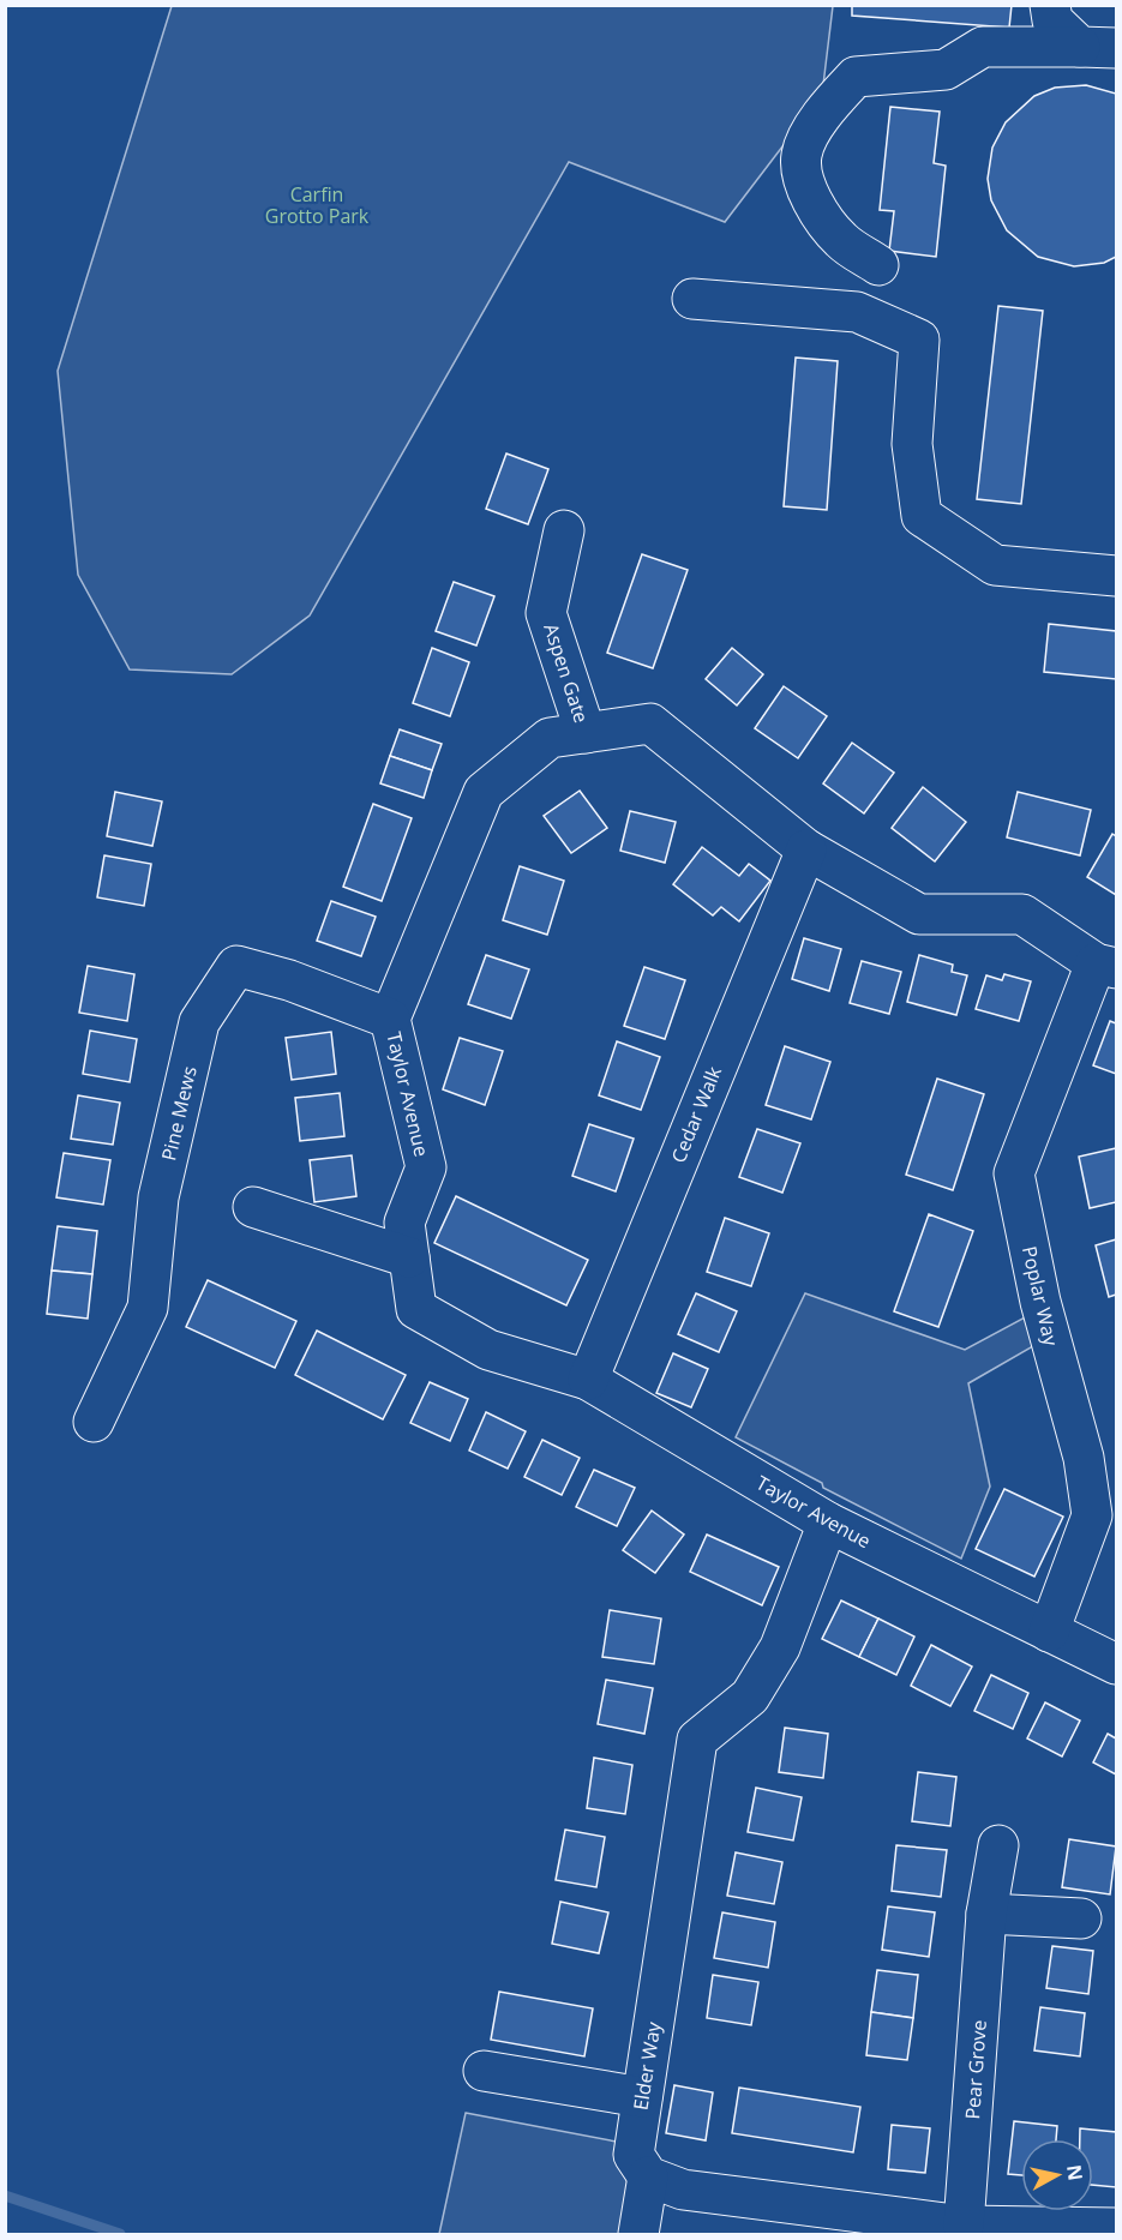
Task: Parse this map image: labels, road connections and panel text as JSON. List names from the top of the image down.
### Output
{
  "streets": {
    "street": [
      "Aspen Gate",
      "Taylor Avenue",
      "Pine Mews",
      "Cedar Walk",
      "Poplar Way",
      "Elder Way",
      "Pear Grove"
    ]
  },
  "crossings": [
    ["Aspen Gate", "Taylor Avenue"],
    ["Taylor Avenue", "Pine Mews"],
    ["Taylor Avenue", "Cedar Walk"],
    ["Taylor Avenue", "Poplar Way"],
    ["Taylor Avenue", "Elder Way"]
  ],
  "parks": ["Carfin Grotto Park"],
  "north": "right"
}
